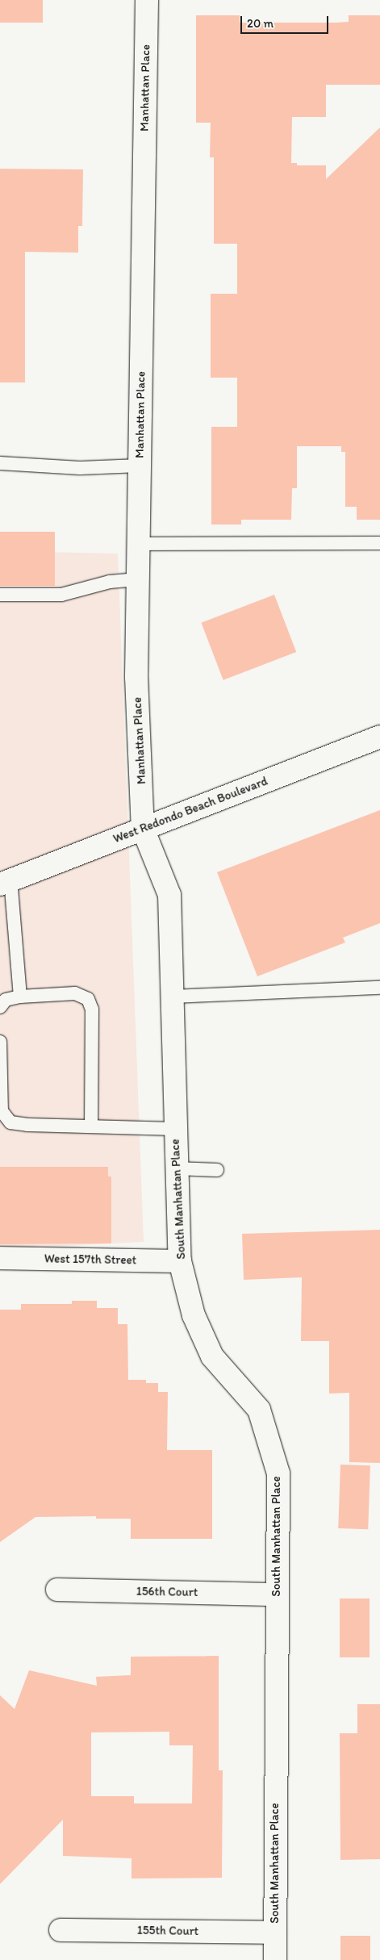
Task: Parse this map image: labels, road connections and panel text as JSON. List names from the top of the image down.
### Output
{
  "streets": {
    "street": [
      "Manhattan Place",
      "West Redondo Beach Boulevard",
      "South Manhattan Place",
      "West 157th Street",
      "156th Court",
      "155th Court"
    ]
  },
  "crossings": [
    ["Manhattan Place", "West Redondo Beach Boulevard"],
    ["Manhattan Place", "South Manhattan Place"],
    ["West Redondo Beach Boulevard", "South Manhattan Place"],
    ["South Manhattan Place", "West 157th Street"],
    ["South Manhattan Place", "156th Court"],
    ["South Manhattan Place", "155th Court"]
  ],
  "scale_bar": "20 m"
}
